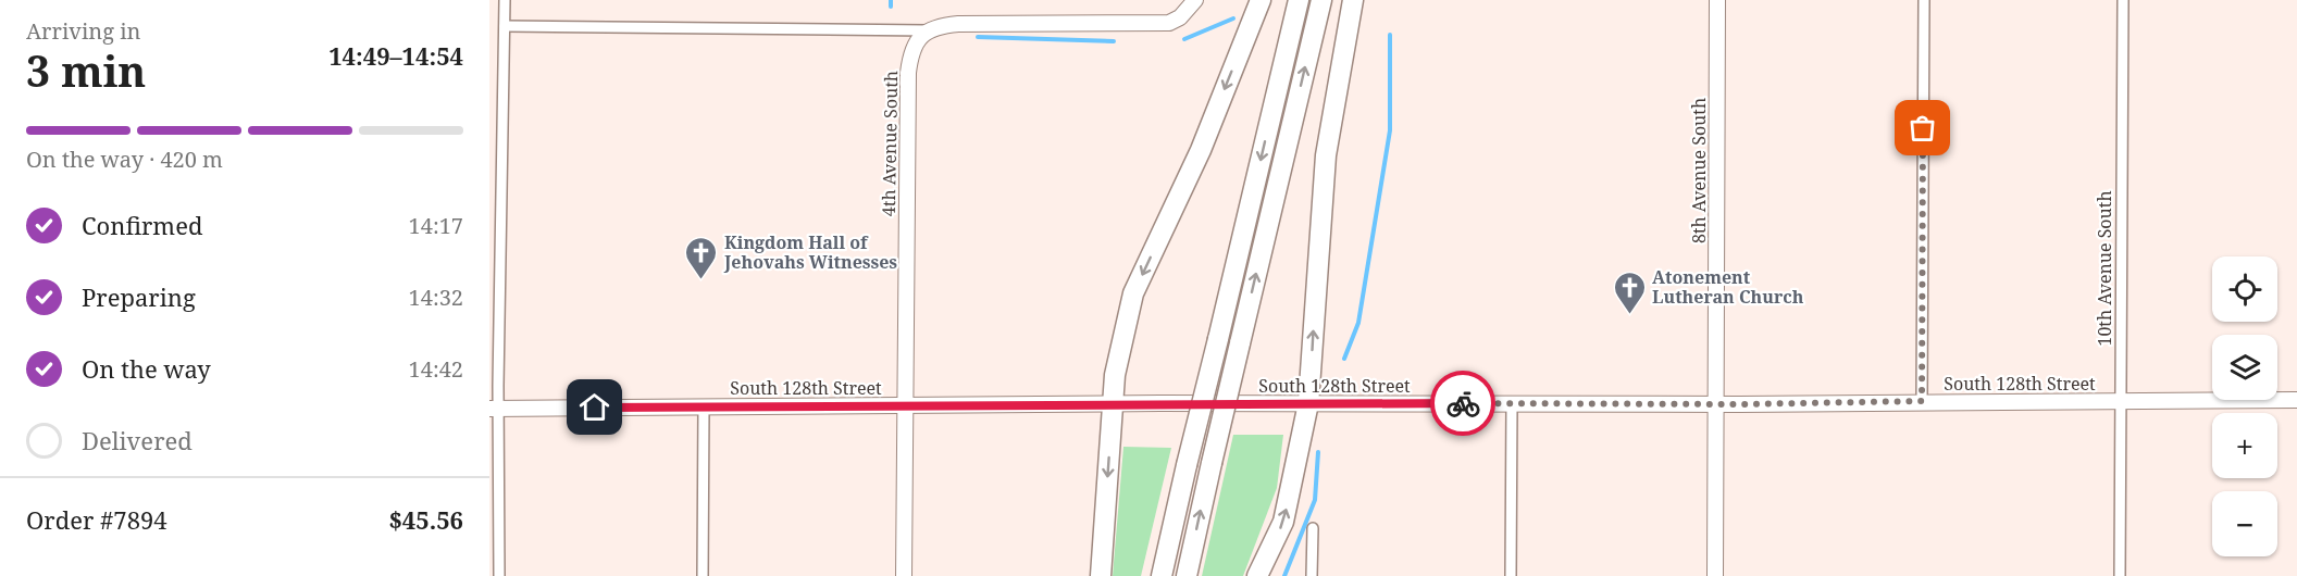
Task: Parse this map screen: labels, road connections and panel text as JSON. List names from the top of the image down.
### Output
{
  "streets": {
    "main road": ["4th Avenue South", "8th Avenue South", "South 128th Street"],
    "street": ["10th Avenue South"]
  },
  "crossings": [
    ["4th Avenue South", "South 128th Street"],
    ["8th Avenue South", "South 128th Street"],
    ["10th Avenue South", "South 128th Street"]
  ],
  "places": {
    "church": ["Kingdom Hall of Jehovahs Witnesses", "Atonement Lutheran Church"]
  },
  "page": {
    "heading": ["3 min", "Arriving in", "14:49–14:54"],
    "panel": ["Order #7894", "$45.56"],
    "bar": "On the way · 420 m",
    "list": [
      ["Confirmed", "14:17"],
      ["Preparing", "14:32"],
      ["On the way", "14:42"],
      "Delivered"
    ],
    "map_buttons": ["+", "−"]
  }
}
